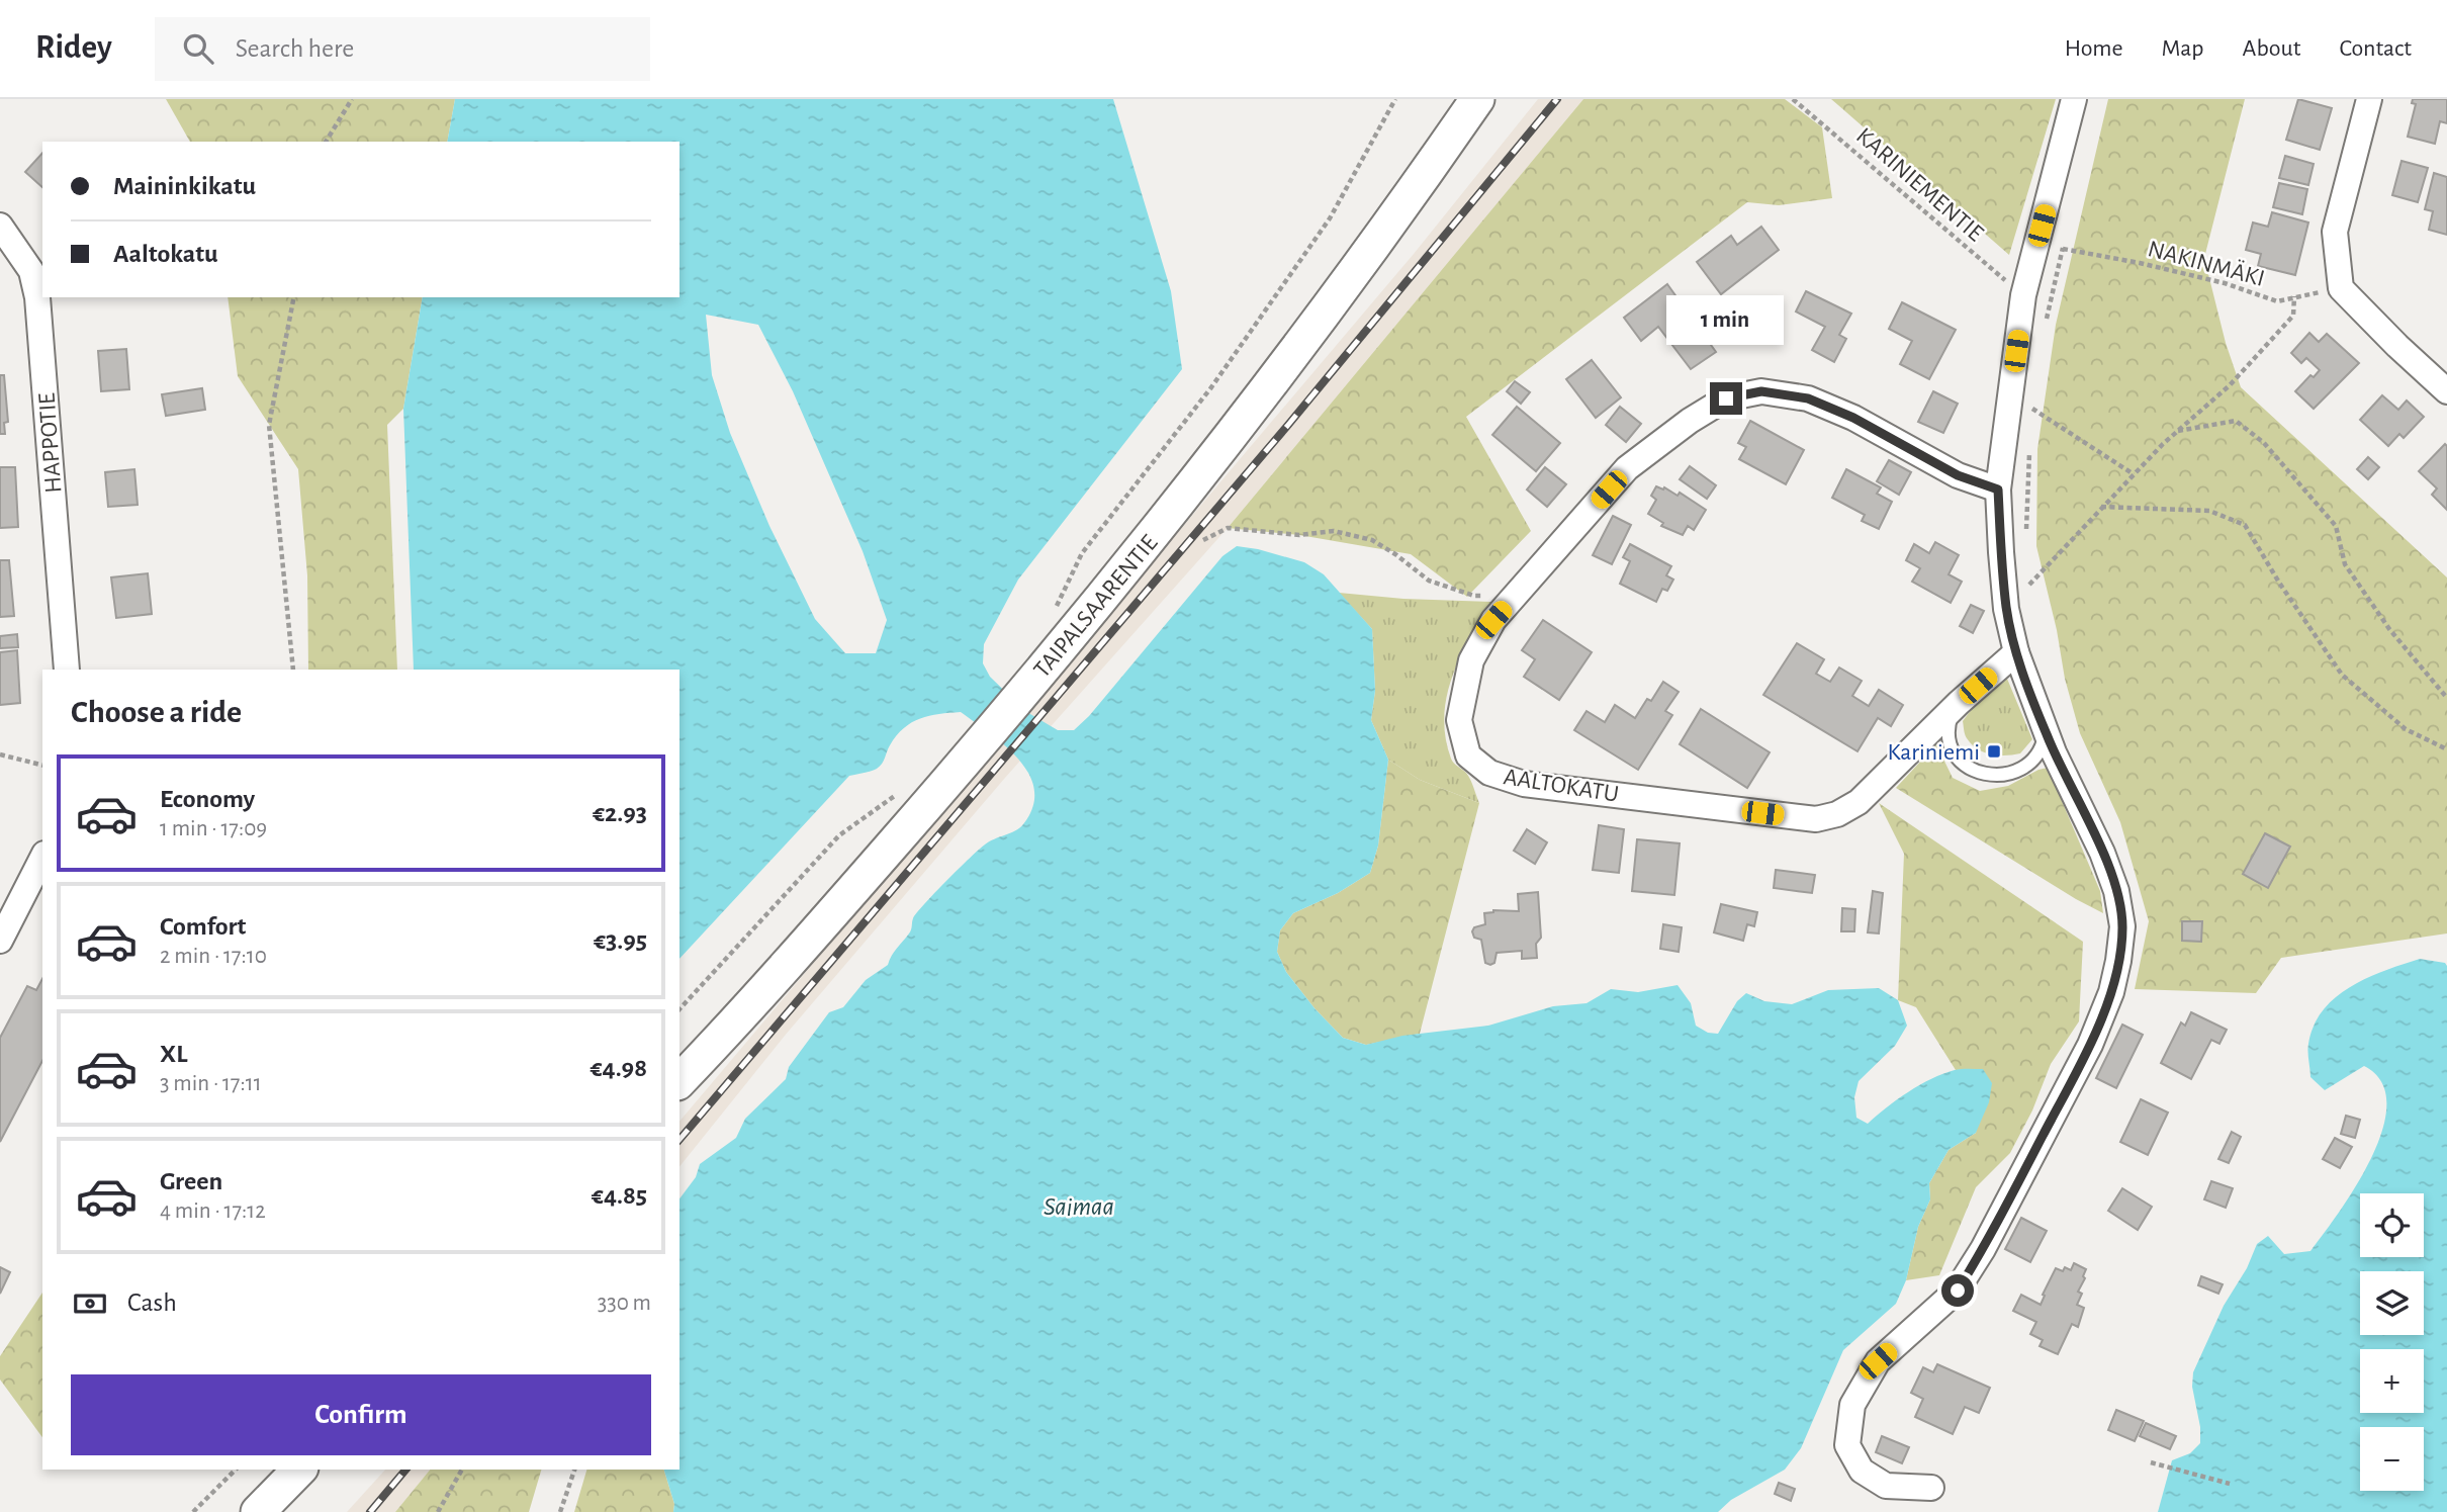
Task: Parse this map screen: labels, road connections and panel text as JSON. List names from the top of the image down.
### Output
{
  "streets": {
    "main road": ["TAIPALSAARENTIE"],
    "street": ["HAPPOTIE", "AALTOKATU"],
    "path": ["KARINIEMENTIE", "NAKINMÄKI"]
  },
  "water": ["Saimaa"],
  "places": {
    "transit": ["Kariniemi"]
  },
  "page": {
    "header": "Ridey",
    "search": "Search here",
    "nav": [
      "Home",
      "Map",
      "About",
      "Contact"
    ],
    "banner": ["Maininkikatu", "Aaltokatu"],
    "bubble": "1 min",
    "heading": "Choose a ride",
    "list": [
      {
        "name": "Economy",
        "note": "1 min · 17:09",
        "value": "€2.93"
      },
      {
        "name": "Comfort",
        "note": "2 min · 17:10",
        "value": "€3.95"
      },
      {
        "name": "XL",
        "note": "3 min · 17:11",
        "value": "€4.98"
      },
      {
        "name": "Green",
        "note": "4 min · 17:12",
        "value": "€4.85"
      }
    ],
    "map_buttons": ["+", "−"],
    "pay": ["Cash", "330 m"],
    "buttons": "Confirm"
  }
}
